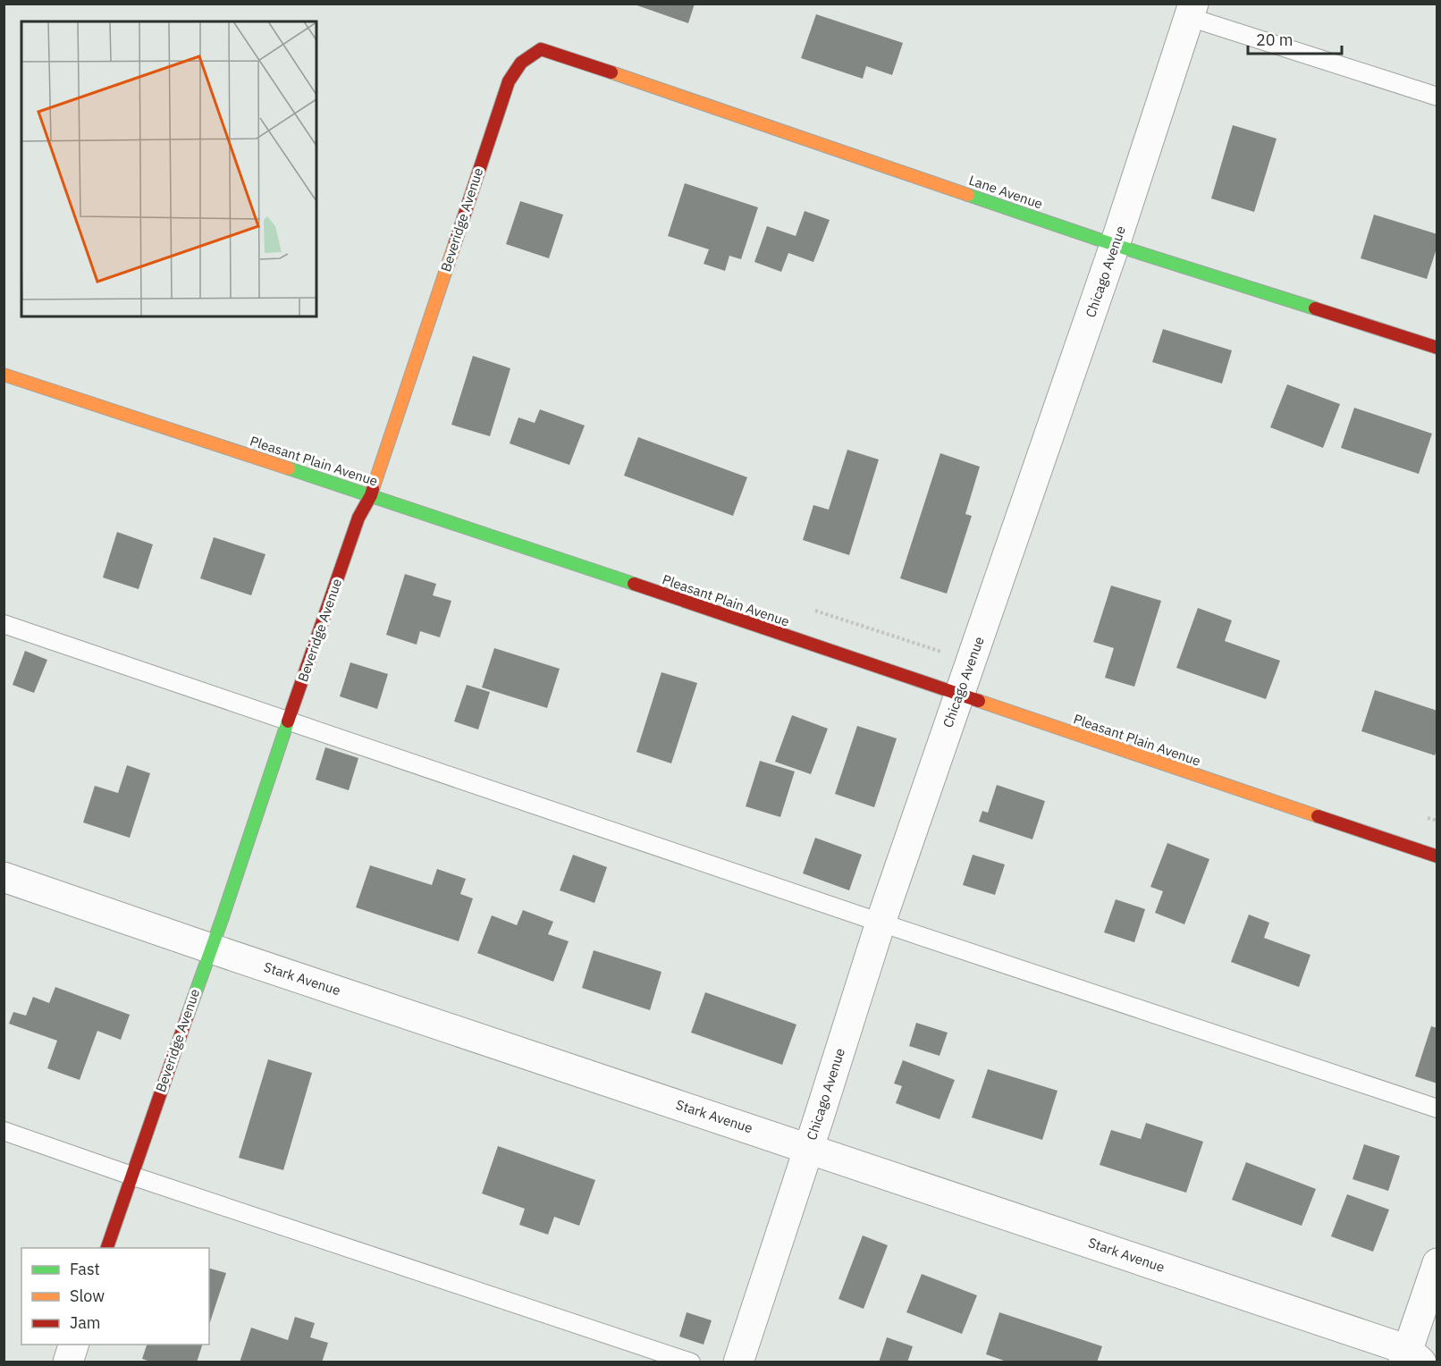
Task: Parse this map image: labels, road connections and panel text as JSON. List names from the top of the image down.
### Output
{
  "streets": {
    "street": [
      "Lane Avenue",
      "Beveridge Avenue",
      "Chicago Avenue",
      "Pleasant Plain Avenue",
      "Stark Avenue"
    ]
  },
  "crossings": [
    ["Lane Avenue", "Beveridge Avenue"],
    ["Lane Avenue", "Chicago Avenue"],
    ["Beveridge Avenue", "Pleasant Plain Avenue"],
    ["Beveridge Avenue", "Stark Avenue"],
    ["Chicago Avenue", "Pleasant Plain Avenue"],
    ["Chicago Avenue", "Stark Avenue"]
  ],
  "legend": ["Fast", "Slow", "Jam"],
  "scale_bar": "20 m"
}
